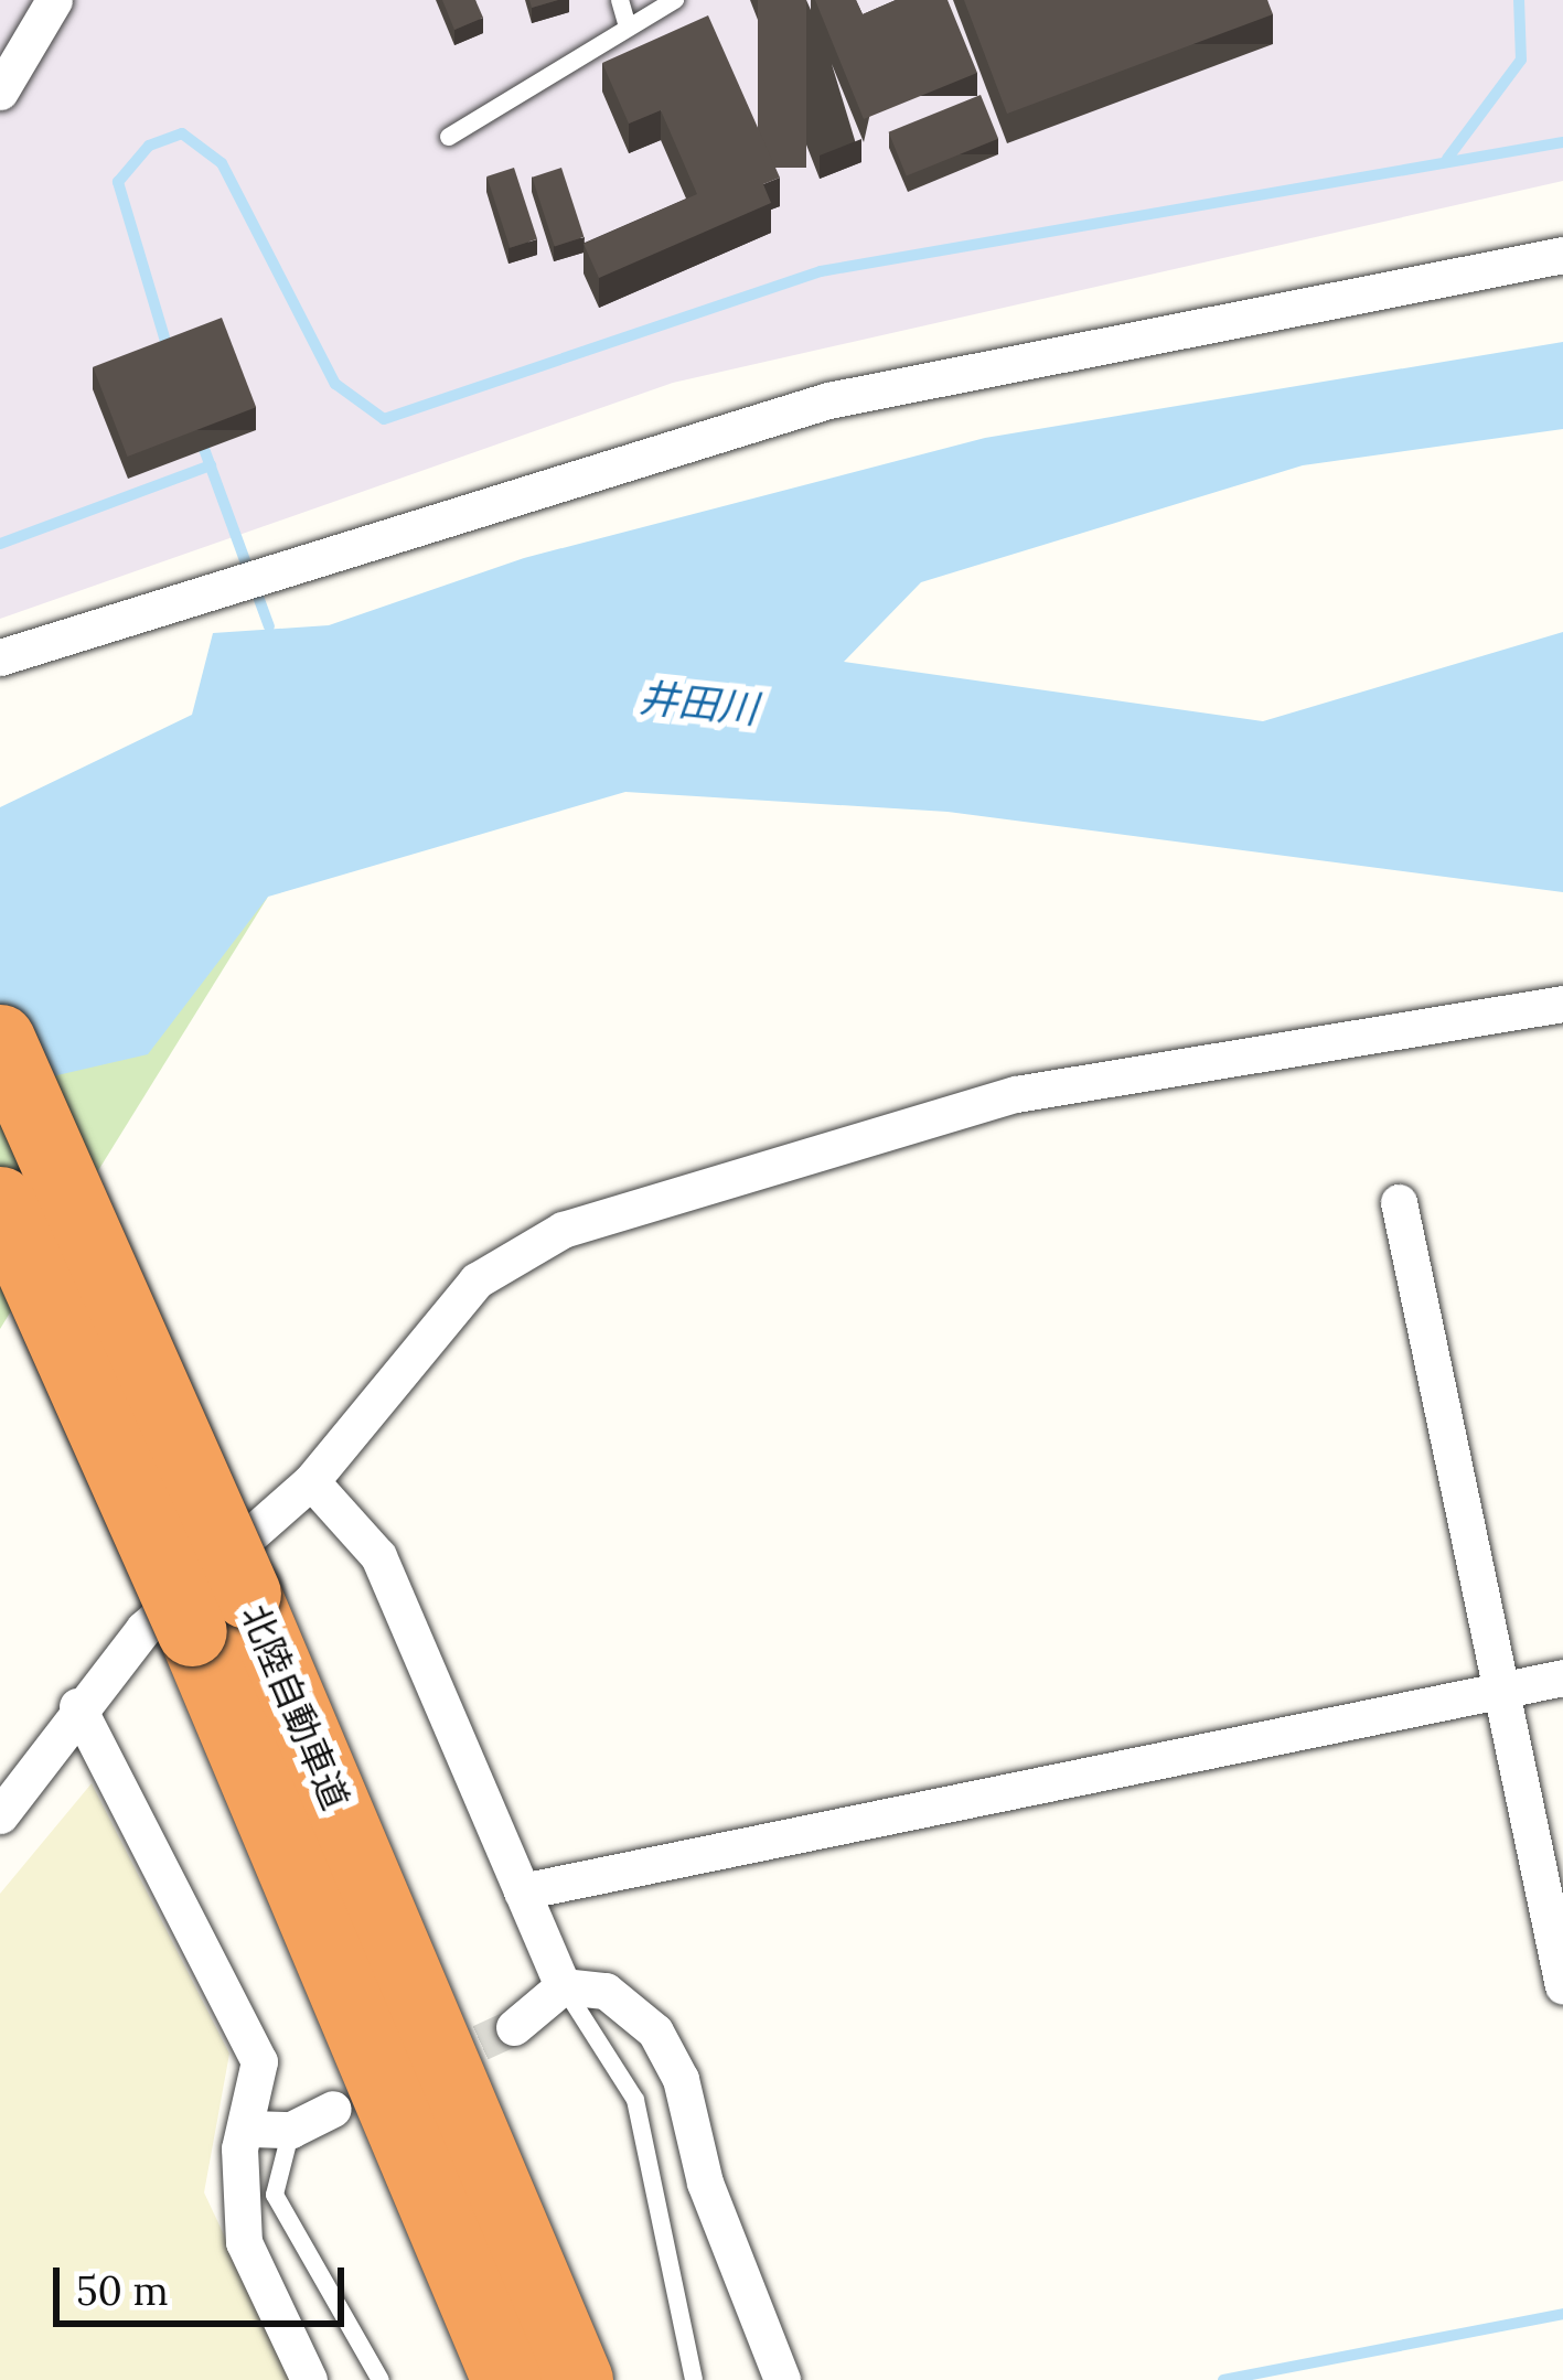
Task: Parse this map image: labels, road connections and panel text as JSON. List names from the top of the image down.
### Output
{
  "streets": {
    "highway": ["北陸自動車道"]
  },
  "water": ["井田川"],
  "scale_bar": "50 m"
}
